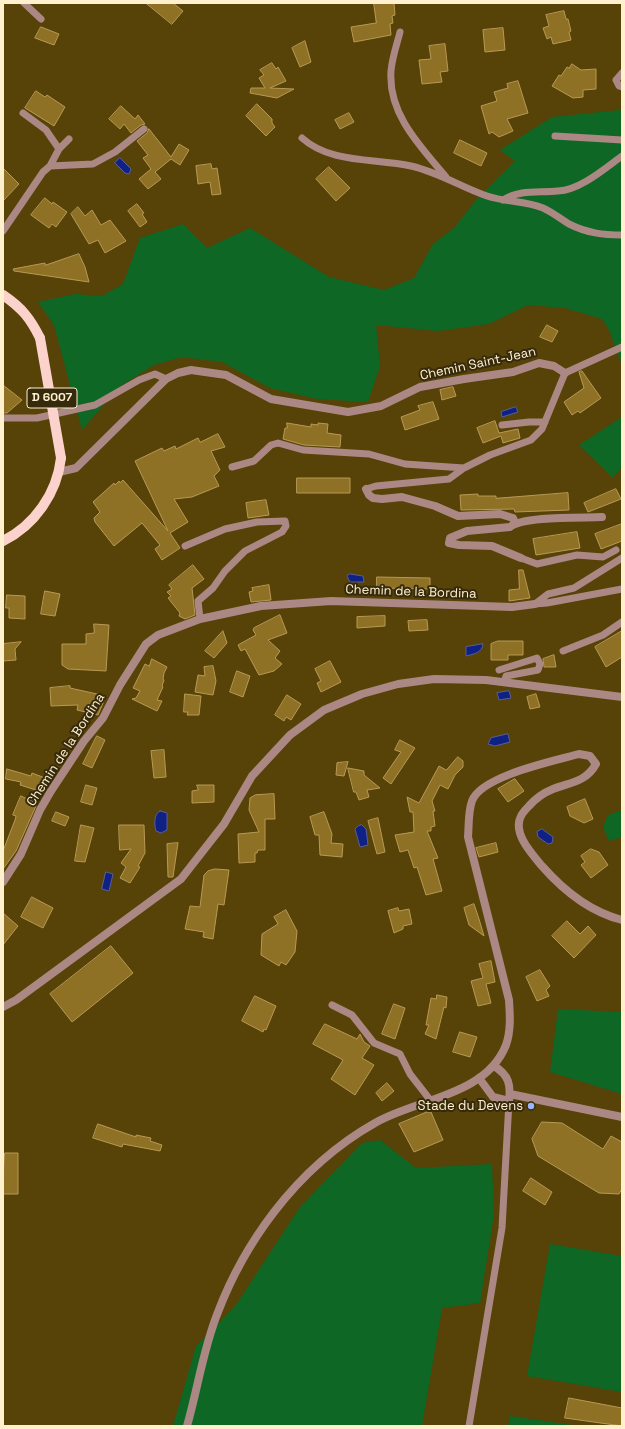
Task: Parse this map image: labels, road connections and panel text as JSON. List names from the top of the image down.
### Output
{
  "streets": {
    "main road": ["D 6007"],
    "street": ["Chemin Saint-Jean", "Chemin de la Bordina"]
  },
  "crossings": [
    ["Chemin Saint-Jean", "D 6007"]
  ],
  "places": ["Stade du Devens"]
}
